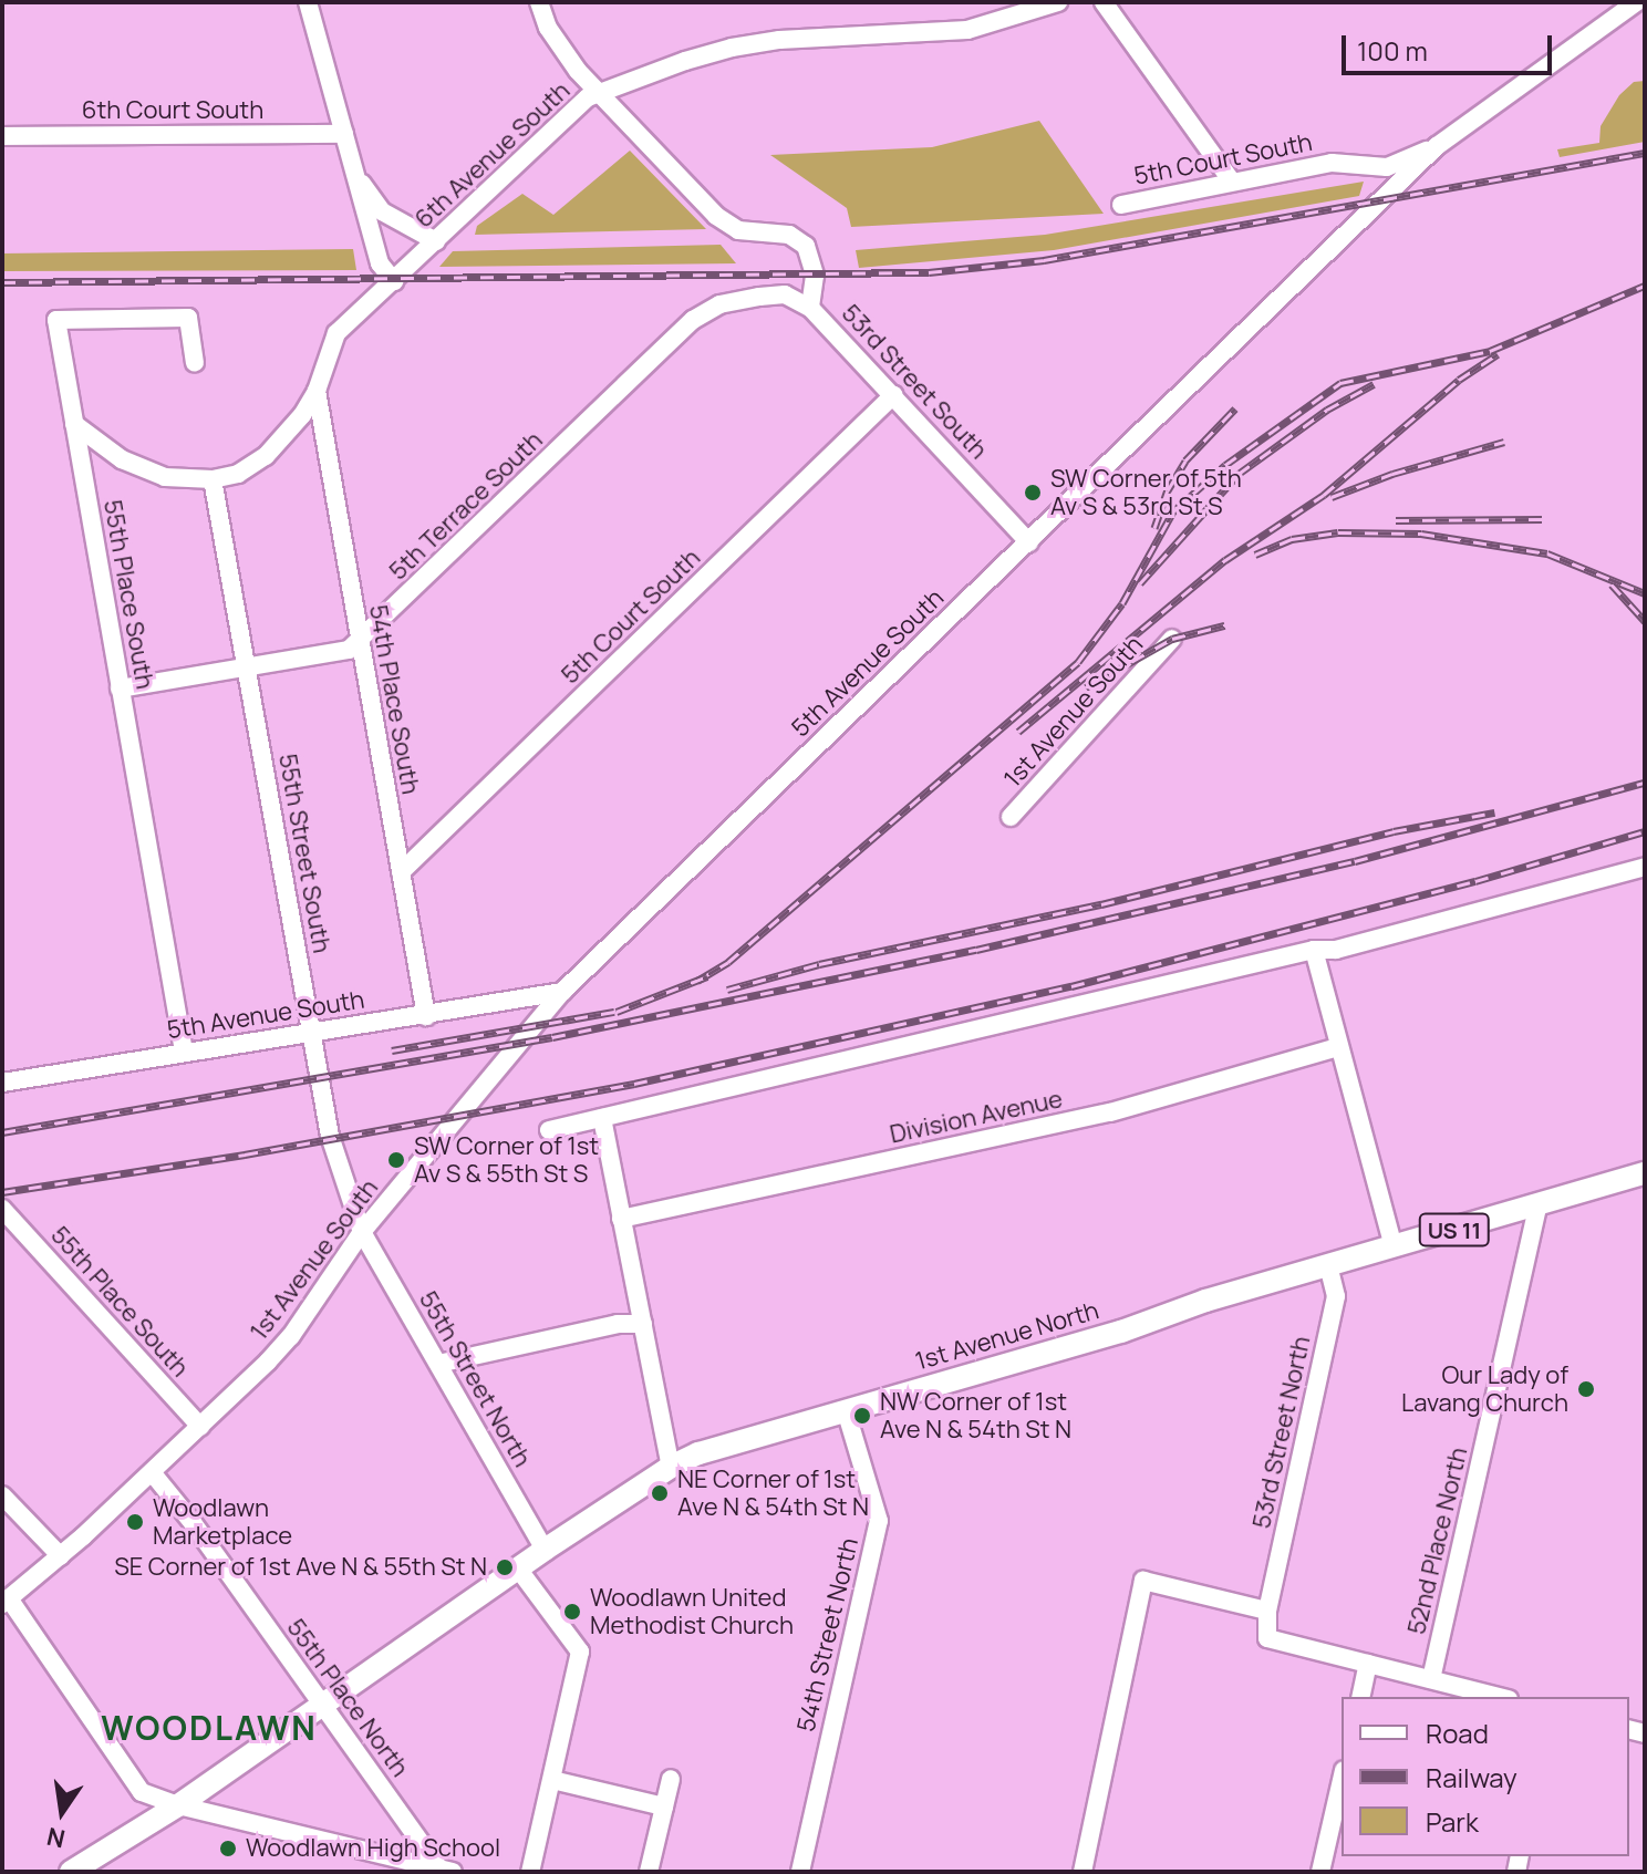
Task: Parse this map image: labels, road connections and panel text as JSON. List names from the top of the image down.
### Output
{
  "streets": {
    "main road": ["US 11", "1st Avenue North"],
    "street": [
      "6th Court South",
      "6th Avenue South",
      "5th Court South",
      "53rd Street South",
      "5th Terrace South",
      "55th Place South",
      "5th Avenue South",
      "54th Place South",
      "1st Avenue South",
      "55th Street South",
      "Division Avenue",
      "55th Street North",
      "53rd Street North",
      "52nd Place North",
      "54th Street North",
      "55th Place North"
    ]
  },
  "crossings": [
    ["6th Avenue South", "53rd Street South"],
    ["6th Avenue South", "55th Place South"],
    ["6th Avenue South", "54th Place South"],
    ["6th Avenue South", "55th Street South"],
    ["5th Court South", "53rd Street South"],
    ["5th Court South", "5th Avenue South"],
    ["5th Court South", "54th Place South"],
    ["53rd Street South", "5th Terrace South"],
    ["53rd Street South", "5th Avenue South"],
    ["5th Terrace South", "55th Place South"],
    ["5th Terrace South", "54th Place South"],
    ["5th Terrace South", "55th Street South"],
    ["55th Place South", "5th Avenue South"],
    ["55th Place South", "1st Avenue South"],
    ["5th Avenue South", "54th Place South"],
    ["5th Avenue South", "1st Avenue South"],
    ["5th Avenue South", "55th Street South"],
    ["1st Avenue South", "55th Street South"],
    ["1st Avenue South", "55th Street North"],
    ["1st Avenue South", "55th Place North"],
    ["55th Street South", "55th Street North"],
    ["1st Avenue North", "55th Street North"],
    ["1st Avenue North", "53rd Street North"],
    ["1st Avenue North", "52nd Place North"],
    ["1st Avenue North", "54th Street North"],
    ["1st Avenue North", "55th Place North"]
  ],
  "districts": ["WOODLAWN"],
  "places": [
    "SW Corner of 5th Av S & 53rd St S",
    "SW Corner of 1st Av S & 55th St S",
    "Our Lady of Lavang Church",
    "NW Corner of 1st Ave N & 54th St N",
    "NE Corner of 1st Ave N & 54th St N",
    "Woodlawn Marketplace",
    "SE Corner of 1st Ave N & 55th St N",
    "Woodlawn United Methodist Church",
    "Woodlawn High School"
  ],
  "legend": ["Road", "Railway", "Park"],
  "scale_bar": "100 m",
  "north": "bottom"
}
